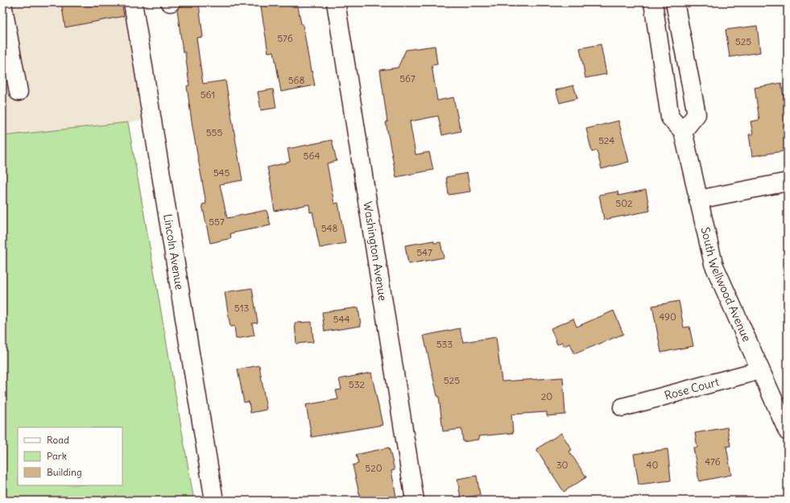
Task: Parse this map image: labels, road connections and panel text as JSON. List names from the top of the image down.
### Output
{
  "streets": {
    "street": [
      "Lincoln Avenue",
      "Washington Avenue",
      "South Wellwood Avenue",
      "Rose Court"
    ]
  },
  "crossings": [
    ["South Wellwood Avenue", "Rose Court"]
  ],
  "house_numbers": [
    "576",
    "525",
    "567",
    "568",
    "561",
    "555",
    "524",
    "564",
    "545",
    "502",
    "557",
    "548",
    "547",
    "513",
    "490",
    "544",
    "533",
    "525",
    "532",
    "20",
    "476",
    "30",
    "40",
    "520"
  ],
  "legend": ["Road", "Park", "Building"]
}
